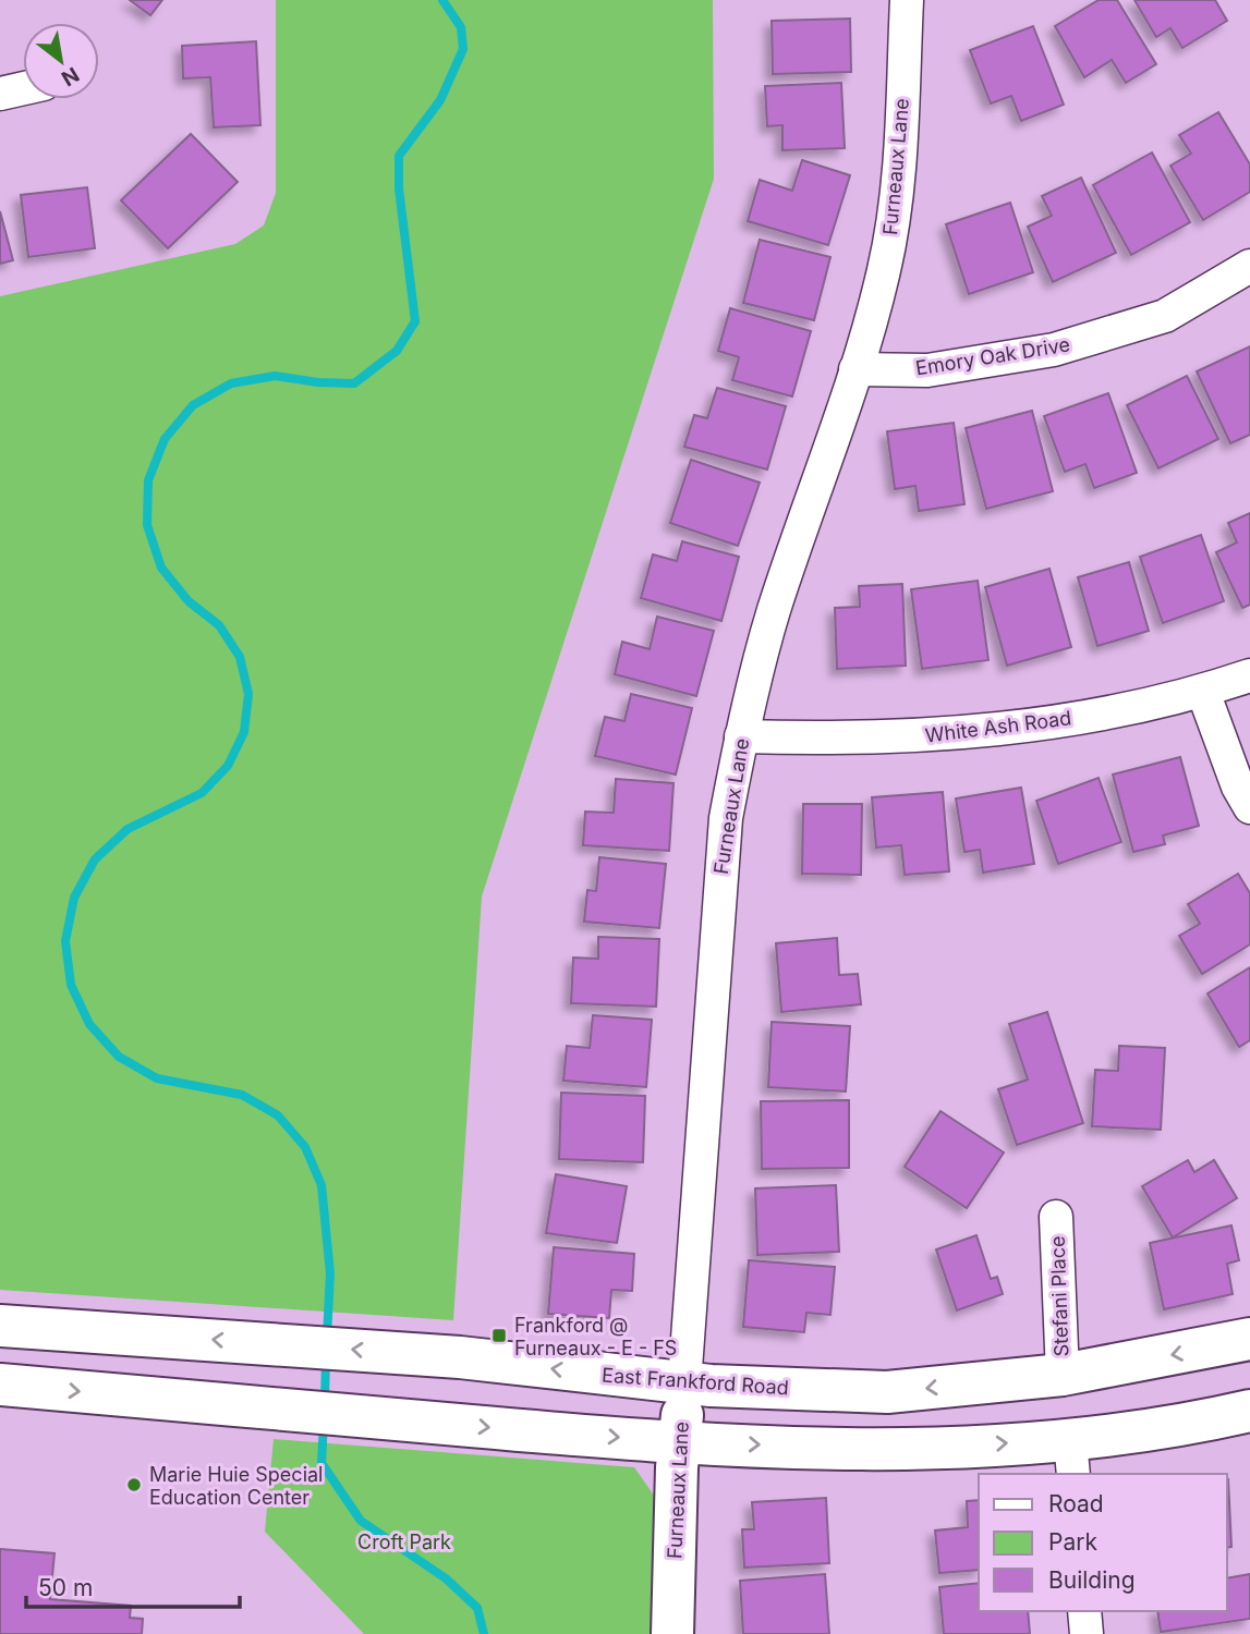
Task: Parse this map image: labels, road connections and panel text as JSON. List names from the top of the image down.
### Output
{
  "streets": {
    "main road": ["Furneaux Lane", "East Frankford Road"],
    "street": ["Emory Oak Drive", "White Ash Road", "Stefani Place"]
  },
  "crossings": [
    ["Furneaux Lane", "Emory Oak Drive"],
    ["Furneaux Lane", "White Ash Road"],
    ["Furneaux Lane", "East Frankford Road"],
    ["Stefani Place", "East Frankford Road"]
  ],
  "parks": ["Croft Park"],
  "places": {
    "transit": ["Frankford @ Furneaux - E - FS"],
    "other": ["Marie Huie Special Education Center"]
  },
  "legend": ["Road", "Park", "Building"],
  "scale_bar": "50 m",
  "north": "bottom right"
}
